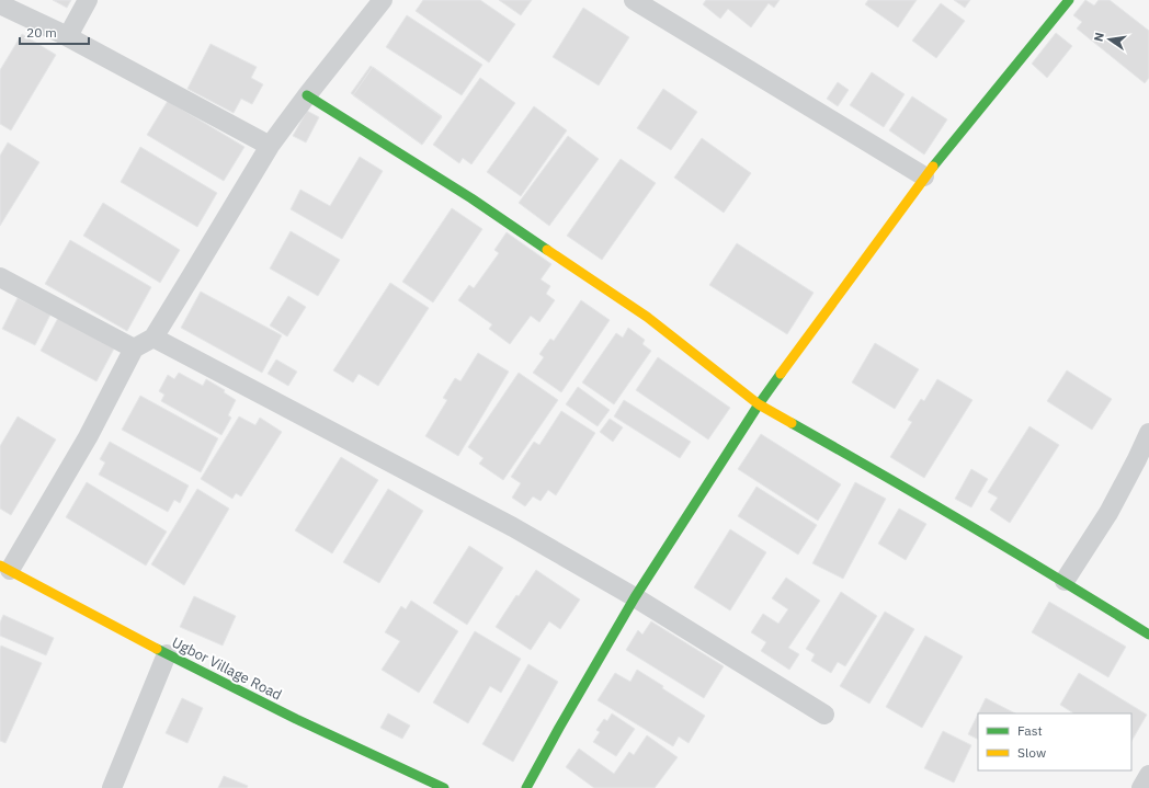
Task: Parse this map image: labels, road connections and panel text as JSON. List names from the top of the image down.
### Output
{
  "streets": {
    "street": ["Ugbor Village Road"]
  },
  "legend": ["Fast", "Slow"],
  "scale_bar": "20 m",
  "north": "left"
}
